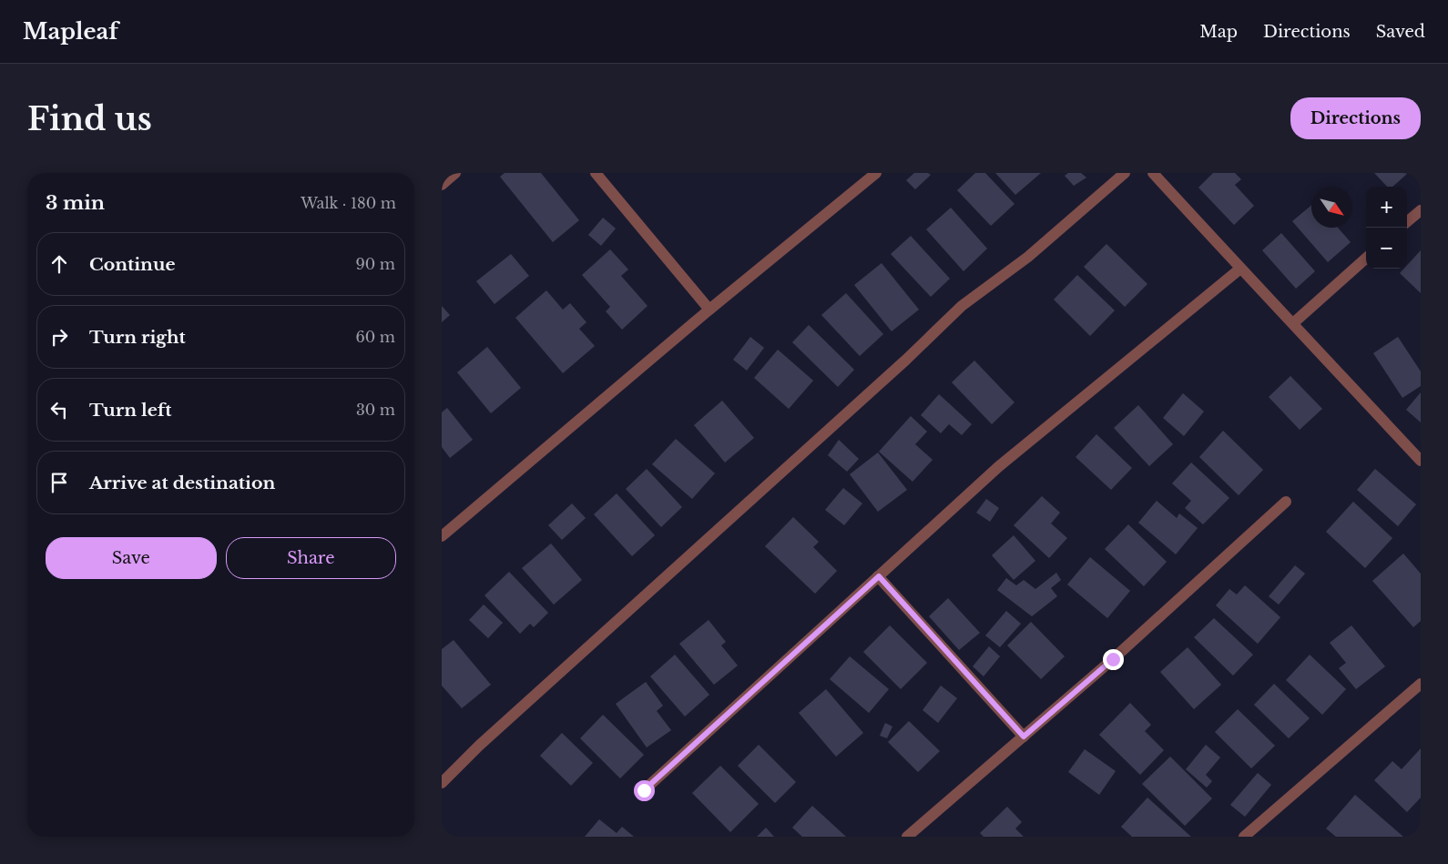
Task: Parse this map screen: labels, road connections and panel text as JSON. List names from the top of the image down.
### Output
{
  "north": "bottom right",
  "page": {
    "header": "Mapleaf",
    "nav": ["Map", "Directions", "Saved"],
    "buttons": [
      "Directions",
      ["Save", "Share"]
    ],
    "title": "Find us",
    "heading": ["3 min", "Walk · 180 m"],
    "map_buttons": ["+", "−"],
    "list": [
      ["Continue", "90 m"],
      ["Turn right", "60 m"],
      ["Turn left", "30 m"],
      "Arrive at destination"
    ]
  }
}
